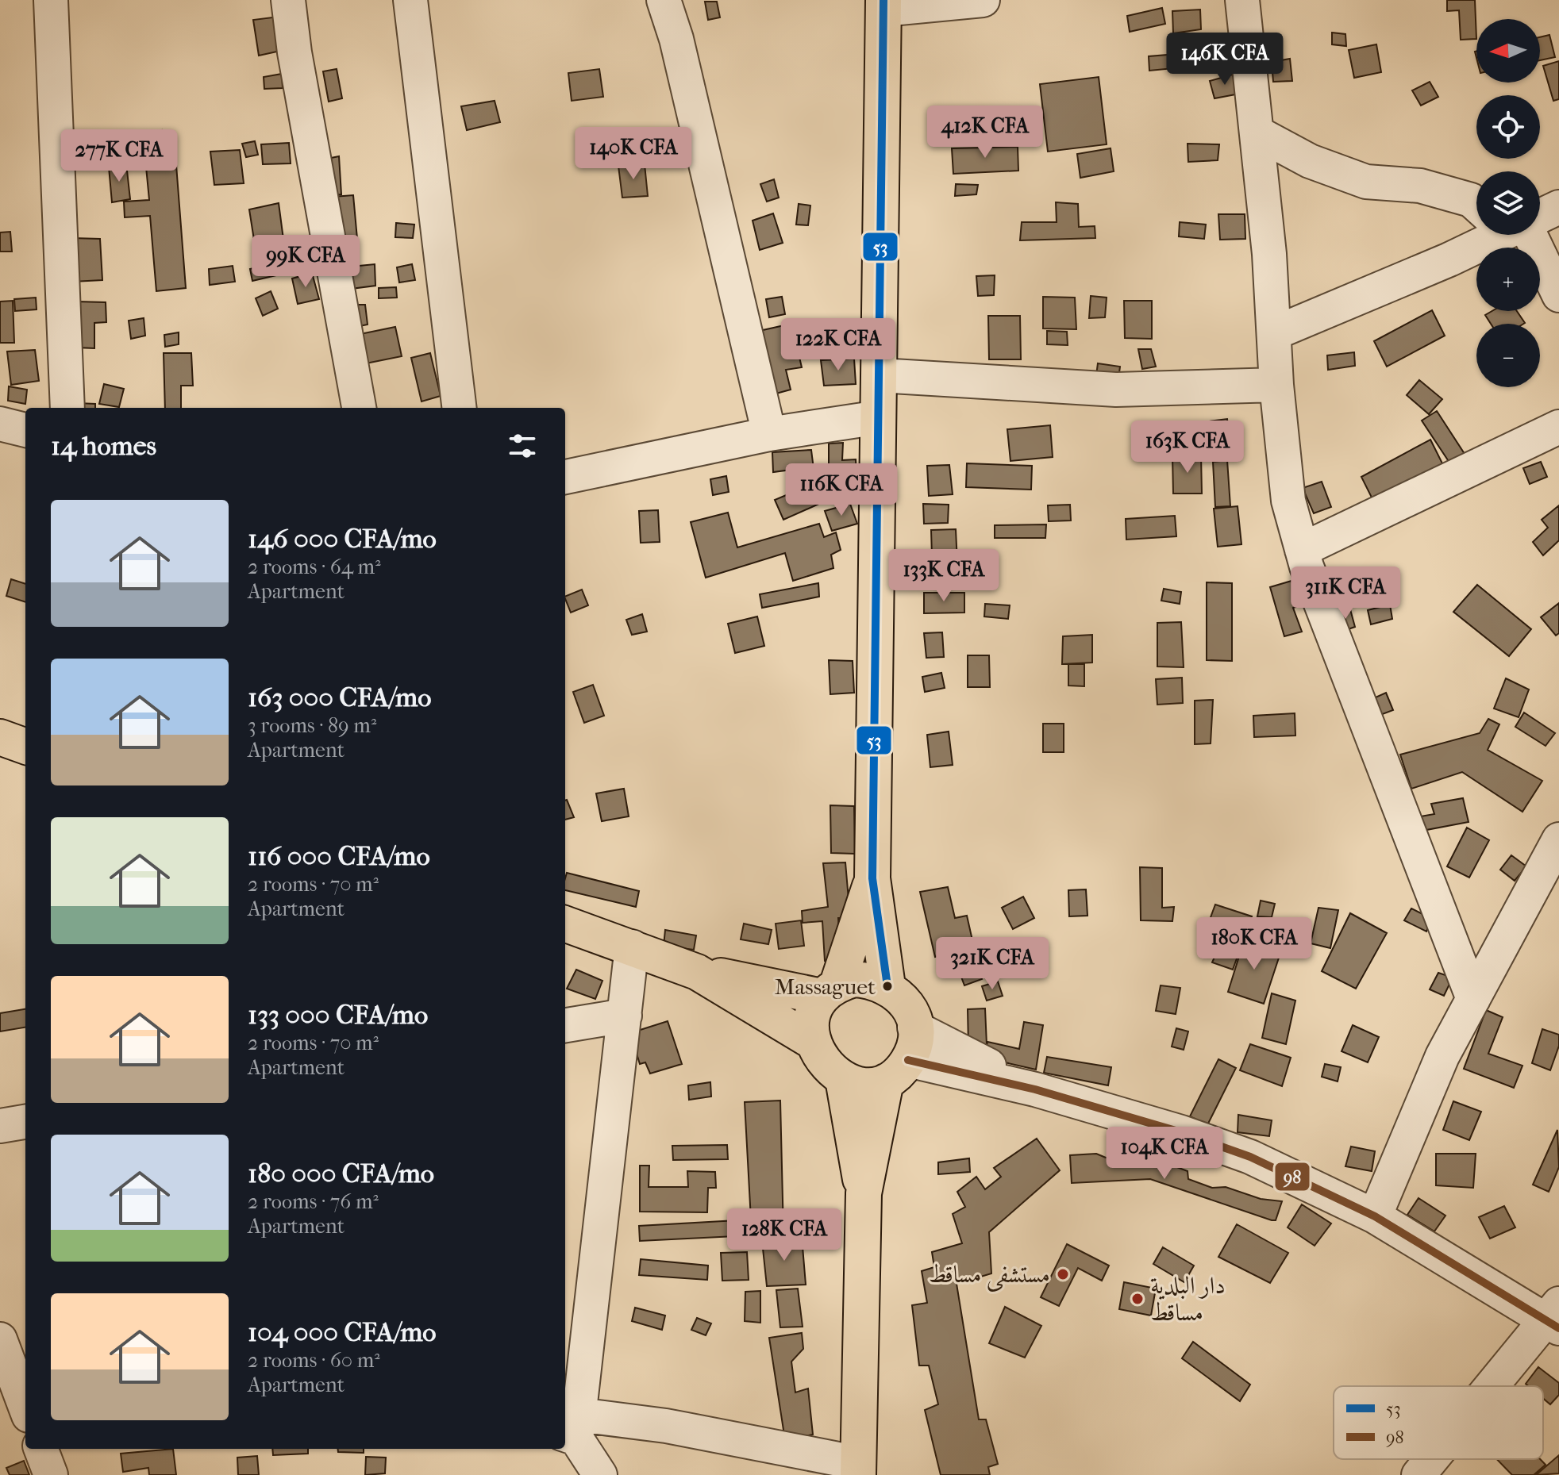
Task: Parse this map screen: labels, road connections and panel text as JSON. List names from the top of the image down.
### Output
{
  "places": ["Massaguet", "مستشفى مساقط", "دار البلدية مساقط"],
  "lines": ["transit line 53", "transit line 98"],
  "legend": ["53", "98"],
  "north": "left",
  "page": {
    "map_buttons": ["+", "−"],
    "price": [
      "146K CFA",
      "412K CFA",
      "140K CFA",
      "277K CFA",
      "99K CFA",
      "122K CFA",
      "163K CFA",
      "116K CFA",
      "133K CFA",
      "311K CFA",
      "180K CFA",
      "321K CFA",
      "104K CFA",
      "128K CFA"
    ],
    "heading": "14 homes",
    "list": [
      {
        "name": "146 000 CFA/mo",
        "note": "2 rooms · 64 m² · Apartment"
      },
      {
        "name": "163 000 CFA/mo",
        "note": "3 rooms · 89 m² · Apartment"
      },
      {
        "name": "116 000 CFA/mo",
        "note": "2 rooms · 70 m² · Apartment"
      },
      {
        "name": "133 000 CFA/mo",
        "note": "2 rooms · 70 m² · Apartment"
      },
      {
        "name": "180 000 CFA/mo",
        "note": "2 rooms · 76 m² · Apartment"
      },
      {
        "name": "104 000 CFA/mo",
        "note": "2 rooms · 60 m² · Apartment"
      }
    ]
  }
}
